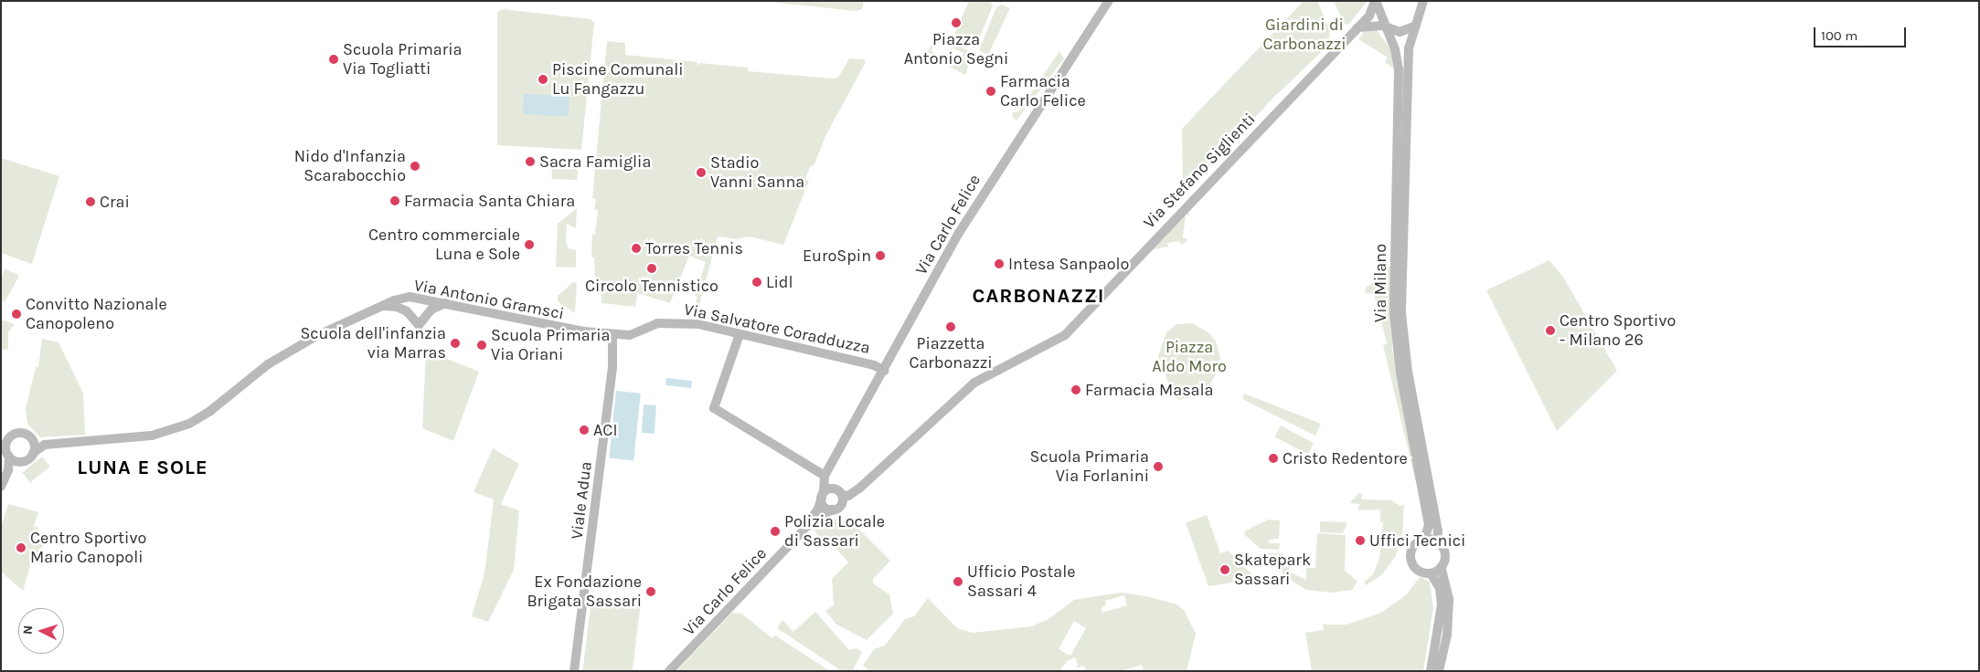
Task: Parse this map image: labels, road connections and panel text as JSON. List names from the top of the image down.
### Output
{
  "streets": {
    "main road": [
      "Via Stefano Siglienti",
      "Via Carlo Felice",
      "Via Milano",
      "Via Antonio Gramsci",
      "Via Salvatore Coradduzza",
      "Viale Adua"
    ]
  },
  "crossings": [
    ["Via Stefano Siglienti", "Via Carlo Felice"],
    ["Via Stefano Siglienti", "Via Milano"],
    ["Via Carlo Felice", "Via Salvatore Coradduzza"],
    ["Via Antonio Gramsci", "Via Salvatore Coradduzza"],
    ["Via Antonio Gramsci", "Viale Adua"],
    ["Via Salvatore Coradduzza", "Viale Adua"]
  ],
  "districts": ["CARBONAZZI", "LUNA E SOLE"],
  "parks": ["Giardini di Carbonazzi", "Piazza Aldo Moro"],
  "places": [
    "Piazza Antonio Segni",
    "Scuola Primaria Via Togliatti",
    "Piscine Comunali Lu Fangazzu",
    "Farmacia Carlo Felice",
    "Sacra Famiglia",
    "Nido d'Infanzia Scarabocchio",
    "Stadio Vanni Sanna",
    "Farmacia Santa Chiara",
    "Crai",
    "Centro commerciale Luna e Sole",
    "Torres Tennis",
    "EuroSpin",
    "Intesa Sanpaolo",
    "Circolo Tennistico",
    "Lidl",
    "Convitto Nazionale Canopoleno",
    "Piazzetta Carbonazzi",
    "Centro Sportivo - Milano 26",
    "Scuola dell'infanzia via Marras",
    "Scuola Primaria Via Oriani",
    "Farmacia Masala",
    "ACI",
    "Cristo Redentore",
    "Scuola Primaria Via Forlanini",
    "Polizia Locale di Sassari",
    "Uffici Tecnici",
    "Centro Sportivo Mario Canopoli",
    "Skatepark Sassari",
    "Ufficio Postale Sassari 4",
    "Ex Fondazione Brigata Sassari"
  ],
  "scale_bar": "100 m",
  "north": "left"
}
